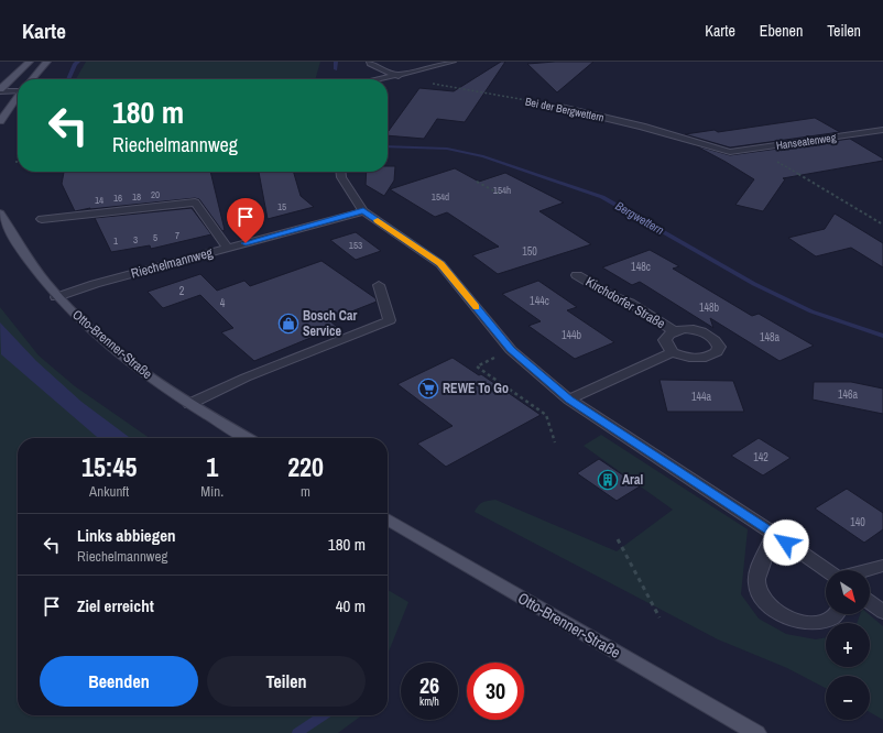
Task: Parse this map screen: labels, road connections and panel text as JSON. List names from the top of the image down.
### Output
{
  "streets": {
    "main road": ["Otto-Brenner-Straße"],
    "street": [
      "Bei der Bergwettern",
      "Hanseatenweg",
      "Riechelmannweg",
      "Kirchdorfer Straße"
    ]
  },
  "crossings": [
    ["Bei der Bergwettern", "Hanseatenweg"],
    ["Riechelmannweg", "Otto-Brenner-Straße"]
  ],
  "water": ["Bergwettern"],
  "places": {
    "shop": ["Bosch Car Service"],
    "supermarket": ["REWE To Go"],
    "building": ["Aral"]
  },
  "house_numbers": [
    "154h",
    "20",
    "18",
    "154d",
    "16",
    "14",
    "15",
    "7",
    "5",
    "3",
    "1",
    "153",
    "150",
    "148c",
    "2",
    "144c",
    "4",
    "148b",
    "144b",
    "148a",
    "146a",
    "144a",
    "142",
    "140"
  ],
  "north": "bottom right",
  "page": {
    "header": "Karte",
    "nav": ["Karte", "Ebenen", "Teilen"],
    "turn": ["180 m", "Riechelmannweg"],
    "eta": [
      "15:45",
      "Ankunft",
      "1",
      "Min.",
      "220",
      "m"
    ],
    "list": [
      {
        "name": "Links abbiegen",
        "note": "Riechelmannweg",
        "value": "180 m"
      },
      {
        "name": "Ziel erreicht",
        "value": "40 m"
      }
    ],
    "map_buttons": ["+", "−"],
    "buttons": ["Beenden", "Teilen"],
    "speed": "26 km/h",
    "limit": "30"
  }
}
